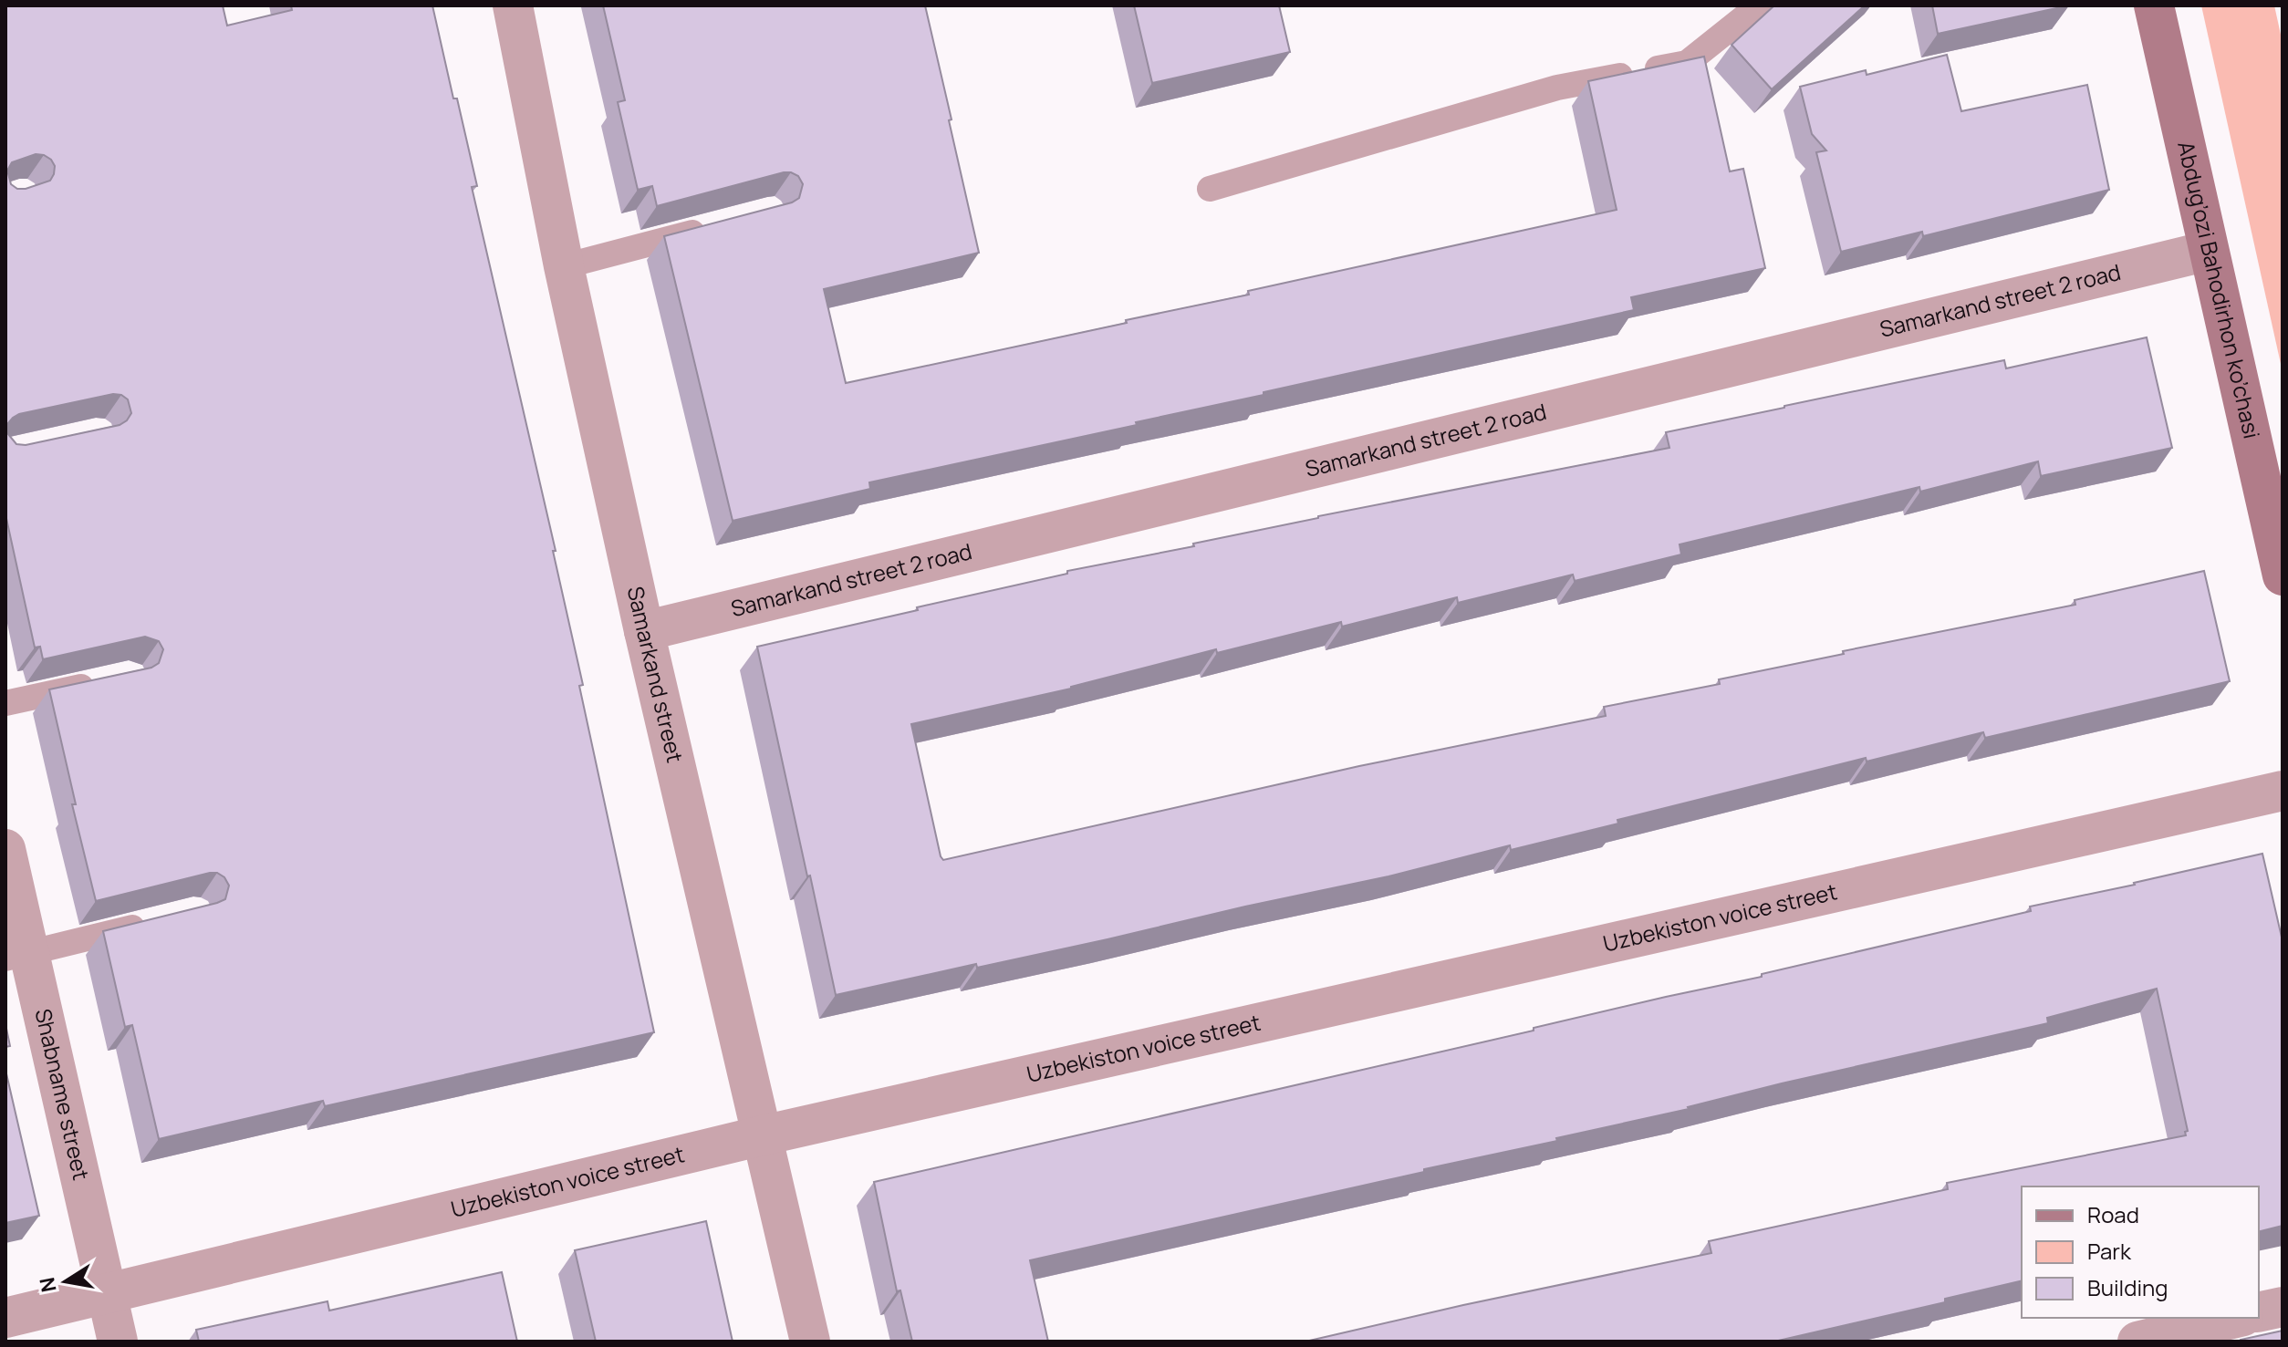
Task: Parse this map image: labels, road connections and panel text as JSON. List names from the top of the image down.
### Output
{
  "streets": {
    "main road": ["Abdug’ozi Bahodirhon ko’chasi"],
    "street": [
      "Samarkand street 2 road",
      "Samarkand street",
      "Uzbekiston voice street",
      "Shabname street"
    ]
  },
  "crossings": [
    ["Abdug’ozi Bahodirhon ko’chasi", "Samarkand street 2 road"],
    ["Samarkand street 2 road", "Samarkand street"],
    ["Samarkand street", "Uzbekiston voice street"],
    ["Uzbekiston voice street", "Shabname street"]
  ],
  "legend": ["Road", "Park", "Building"],
  "north": "left"
}
